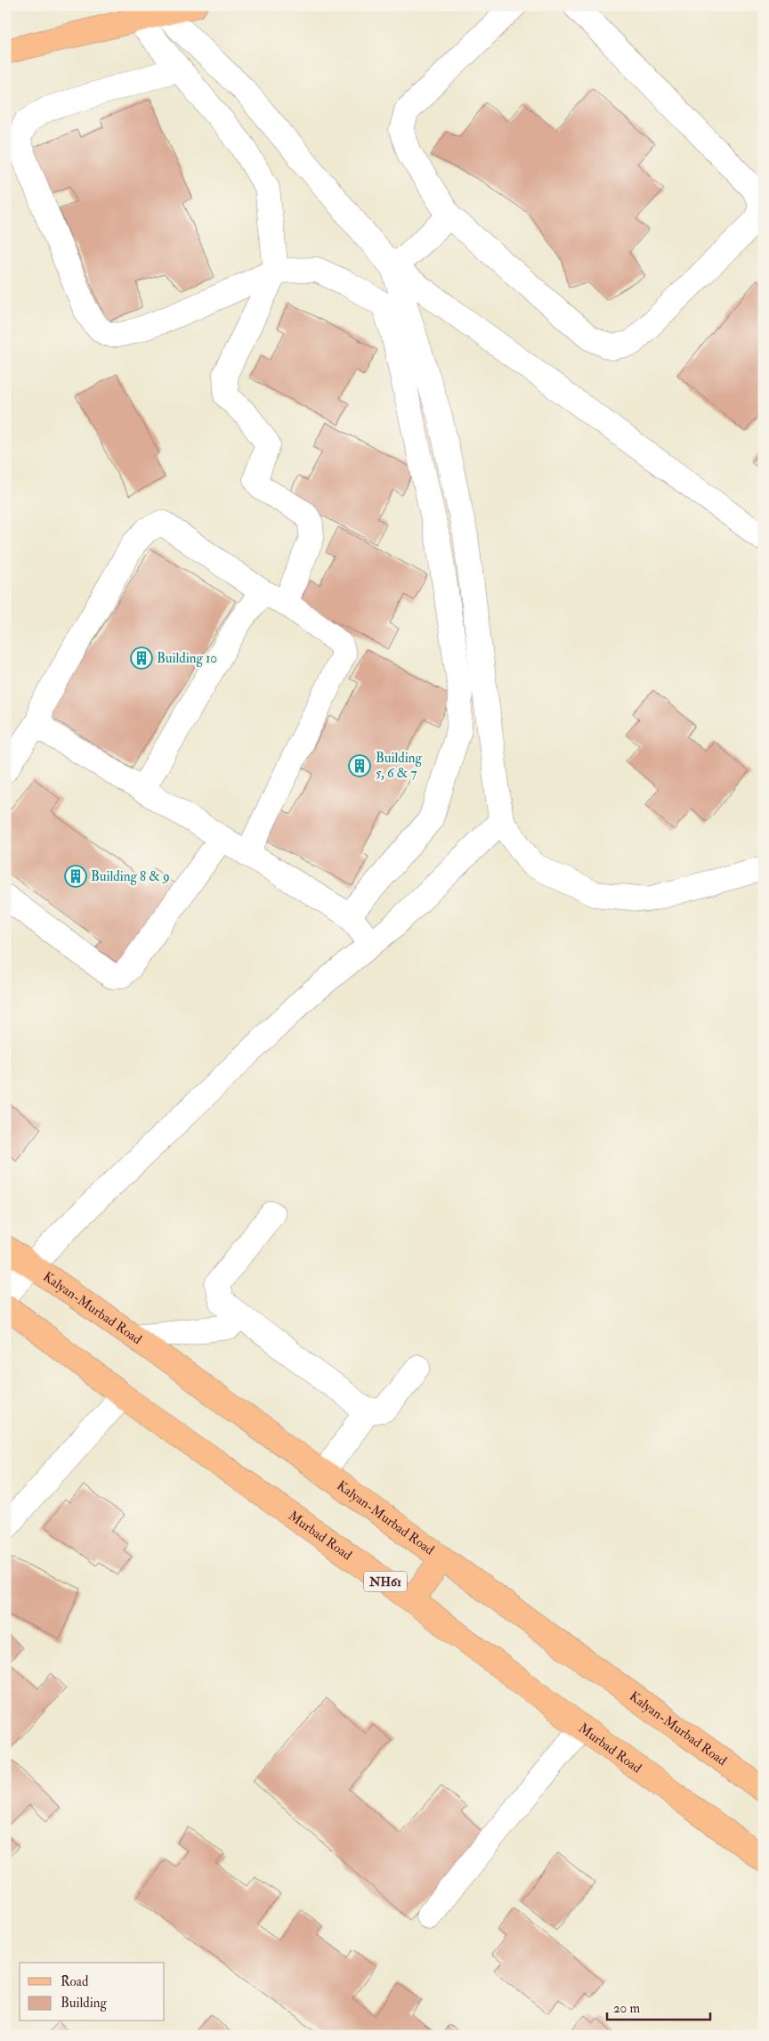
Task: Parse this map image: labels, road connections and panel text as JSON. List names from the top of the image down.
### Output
{
  "streets": {
    "main road": ["Kalyan-Murbad Road", "Murbad Road", "NH61"]
  },
  "places": {
    "building": ["Building 10", "Building 5, 6 & 7", "Building 8 & 9"]
  },
  "legend": ["Road", "Building"],
  "scale_bar": "20 m"
}
